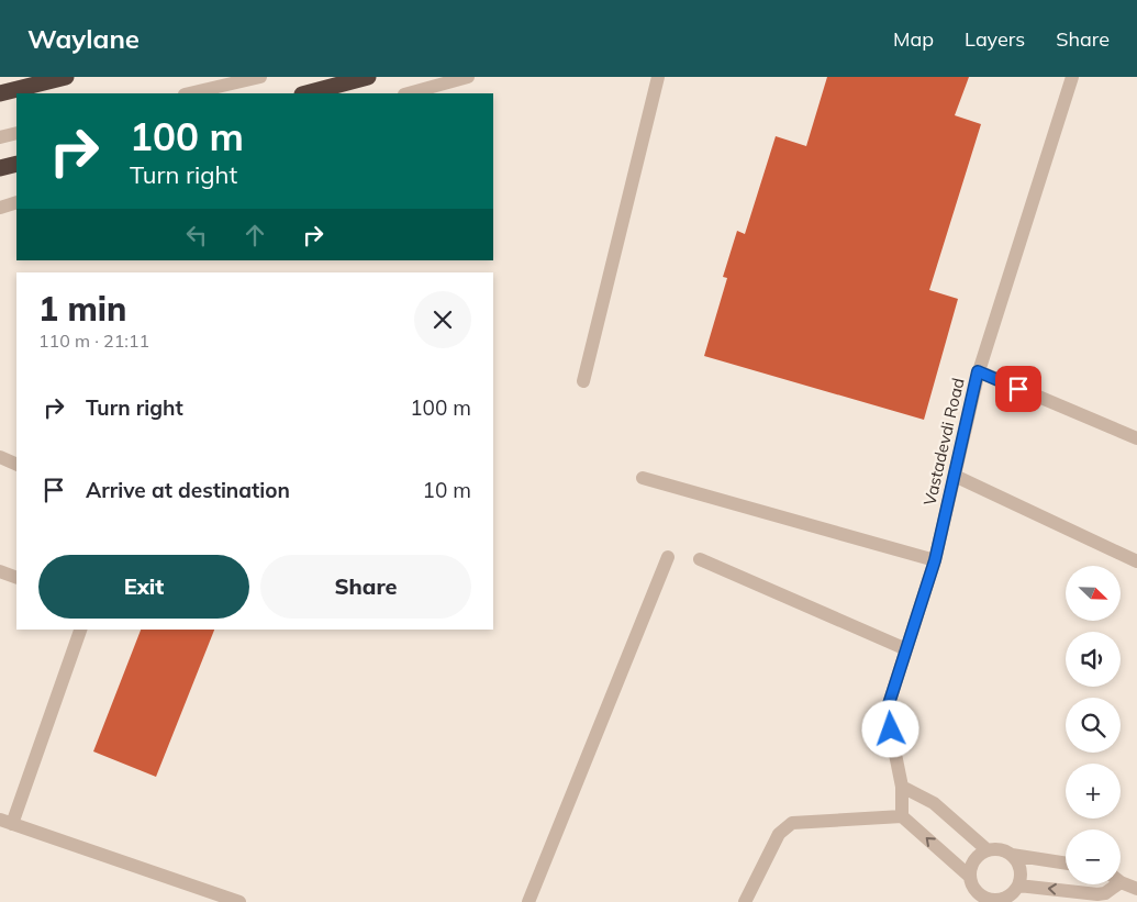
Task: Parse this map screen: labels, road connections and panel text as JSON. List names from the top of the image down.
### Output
{
  "streets": {
    "street": ["Vastadevdi Road"]
  },
  "north": "bottom right",
  "page": {
    "header": "Waylane",
    "nav": ["Map", "Layers", "Share"],
    "turn": ["100 m", "Turn right"],
    "heading": ["1 min", "110 m · 21:11"],
    "list": [
      {
        "name": "Turn right",
        "value": "100 m"
      },
      {
        "name": "Arrive at destination",
        "value": "10 m"
      }
    ],
    "buttons": ["Exit", "Share"],
    "map_buttons": ["+", "−"]
  }
}
